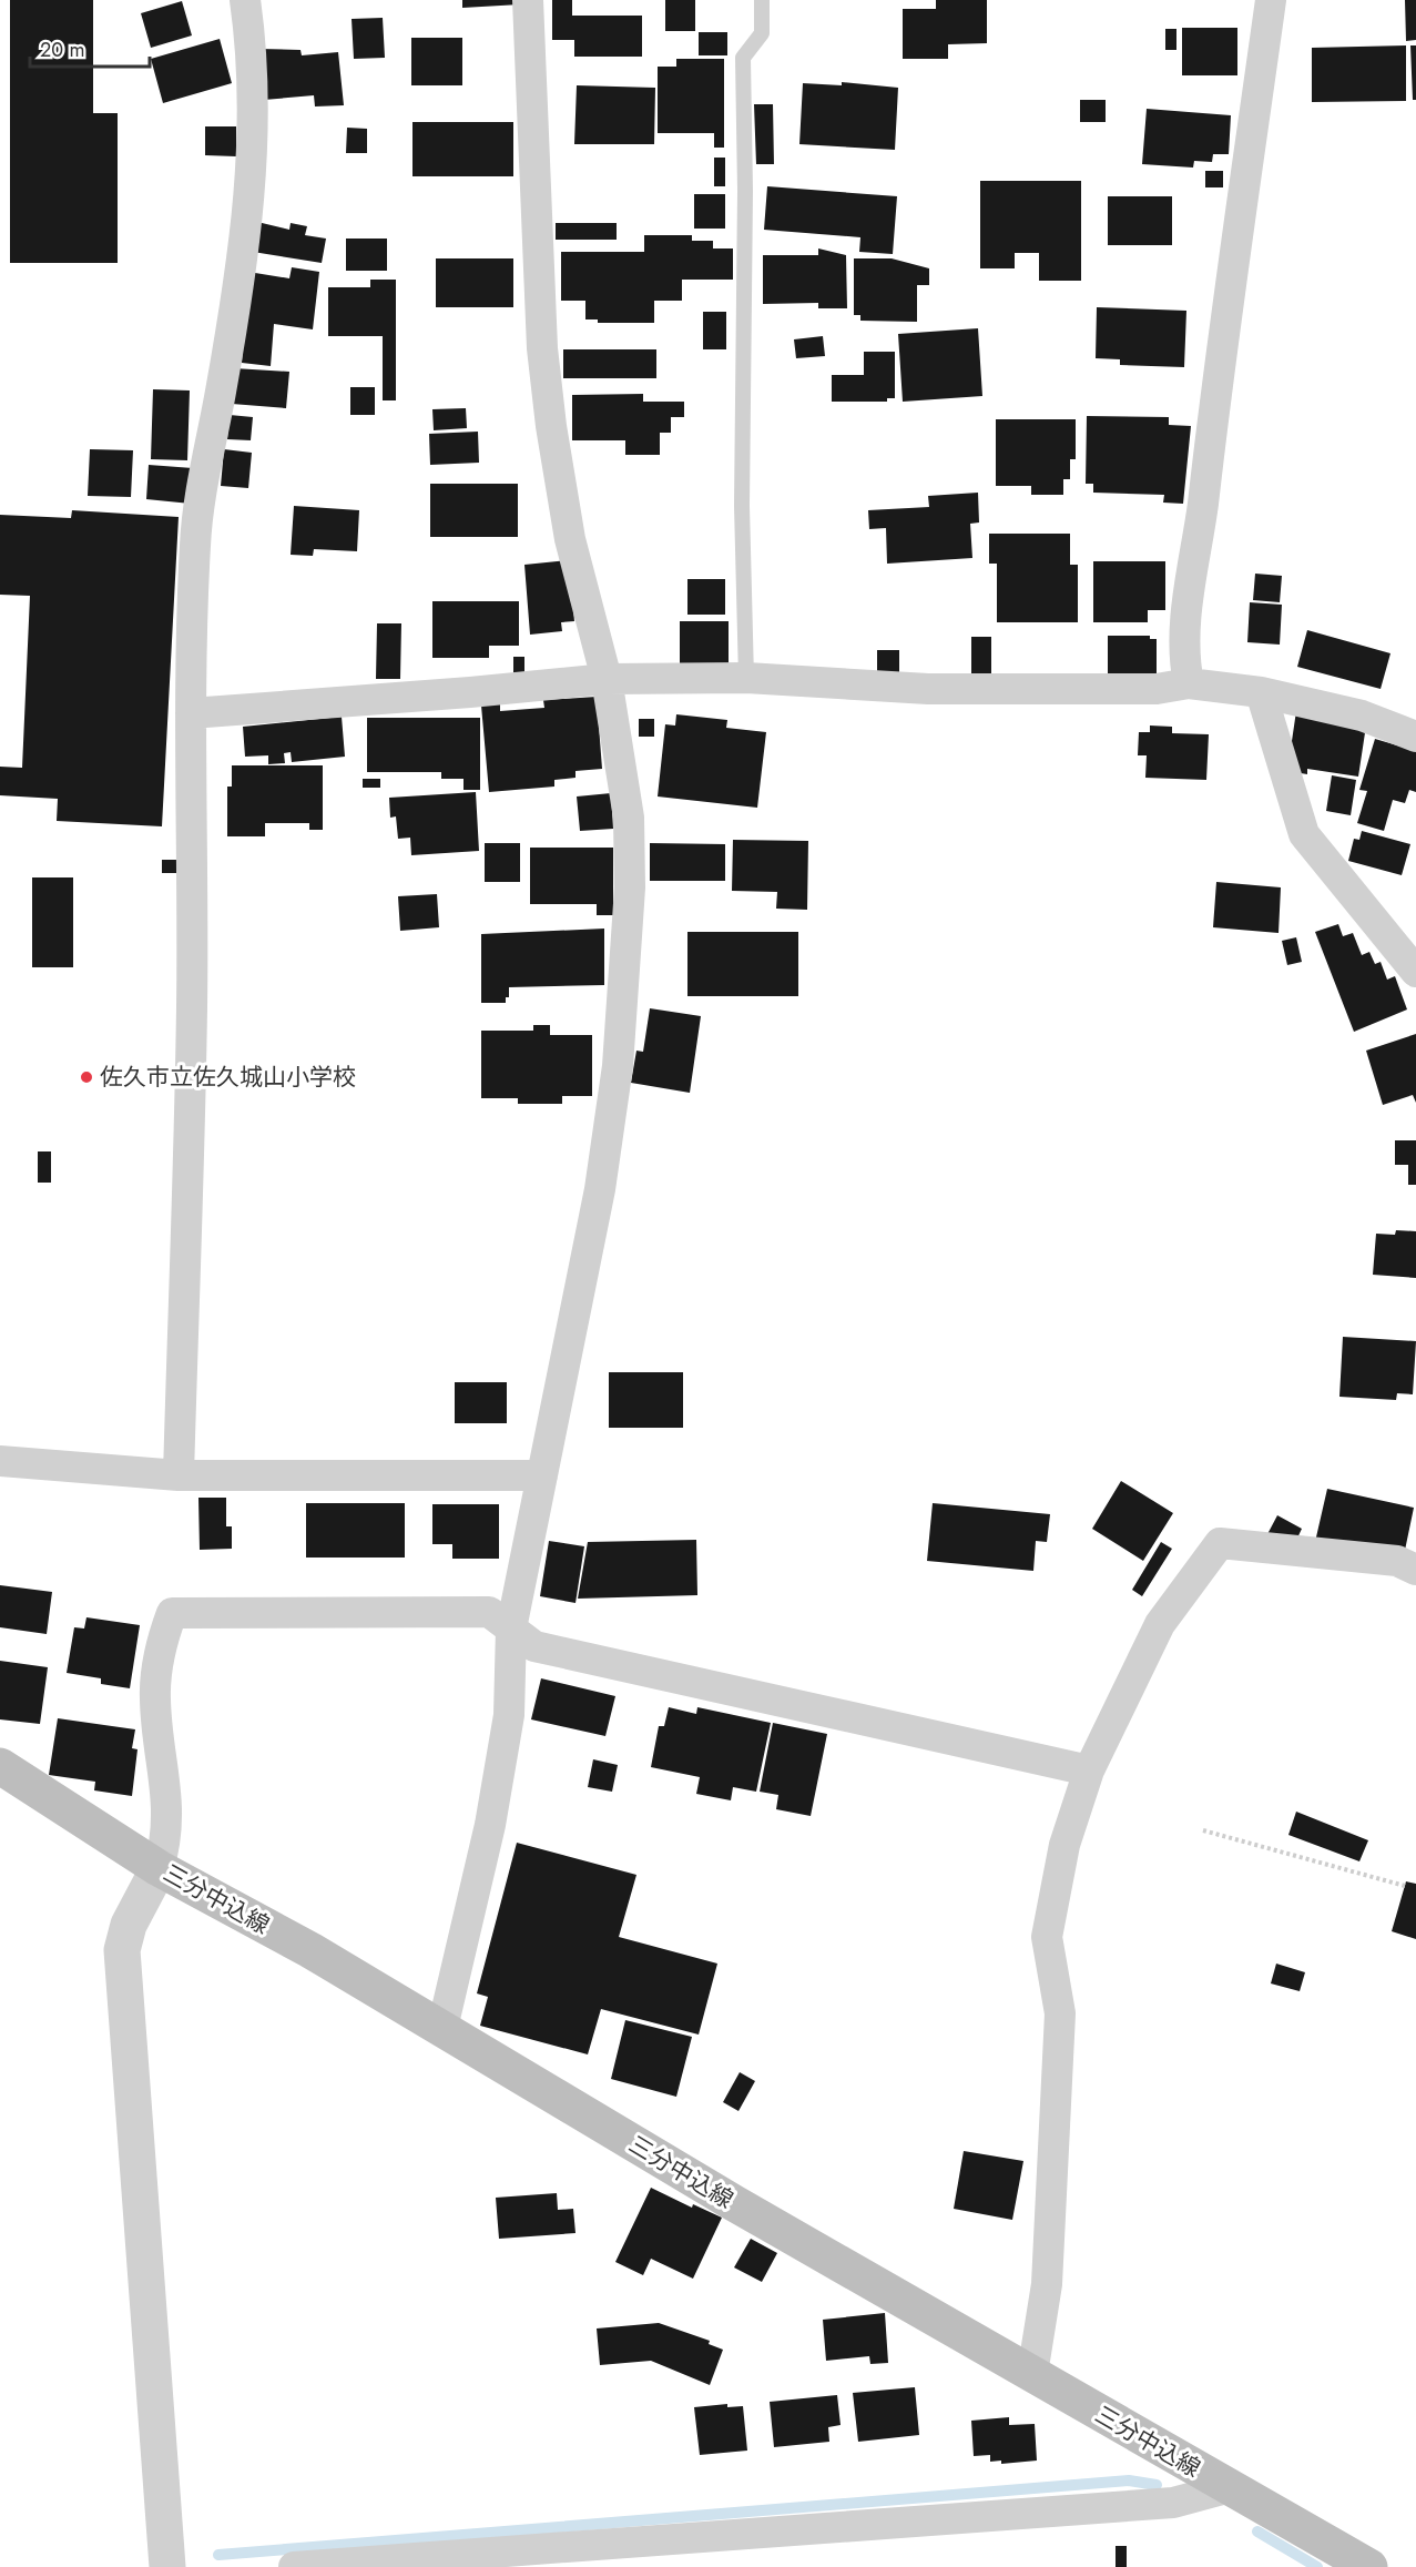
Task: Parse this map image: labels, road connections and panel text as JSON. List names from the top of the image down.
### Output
{
  "streets": {
    "main road": ["三分中込線"]
  },
  "places": ["佐久市立佐久城山小学校"],
  "scale_bar": "20 m"
}
